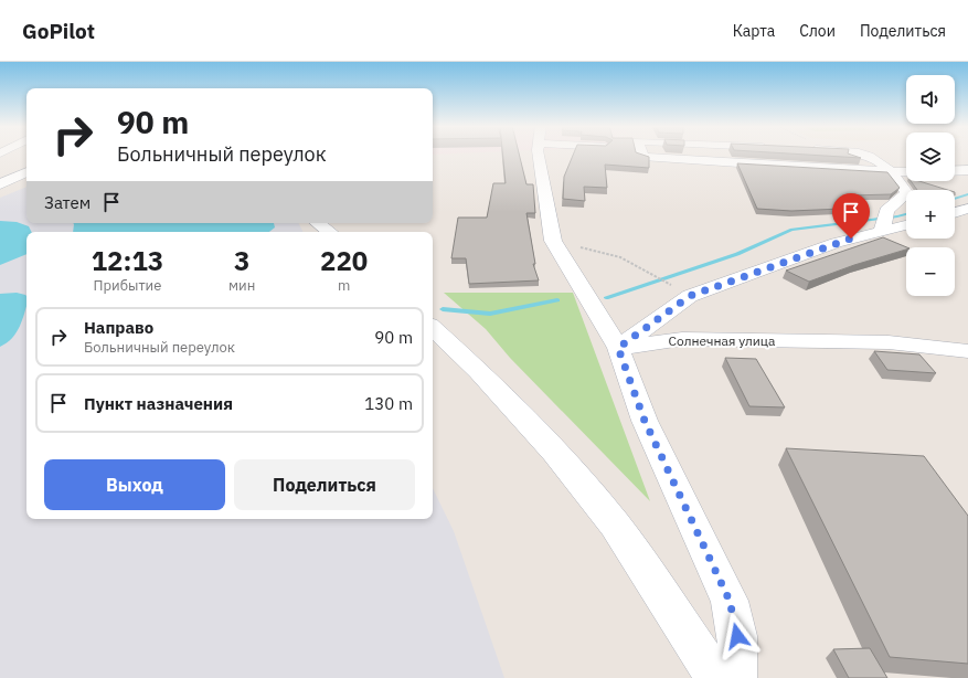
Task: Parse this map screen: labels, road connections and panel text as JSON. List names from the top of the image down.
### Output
{
  "streets": {
    "street": ["Солнечная улица"]
  },
  "page": {
    "header": "GoPilot",
    "nav": ["Карта", "Слои", "Поделиться"],
    "map_buttons": ["+", "−"],
    "turn": ["90 m", "Больничный переулок"],
    "then": "Затем",
    "eta": [
      "12:13",
      "Прибытие",
      "3",
      "мин",
      "220",
      "m"
    ],
    "list": [
      {
        "name": "Направо",
        "note": "Больничный переулок",
        "value": "90 m"
      },
      {
        "name": "Пункт назначения",
        "value": "130 m"
      }
    ],
    "buttons": ["Выход", "Поделиться"]
  }
}
